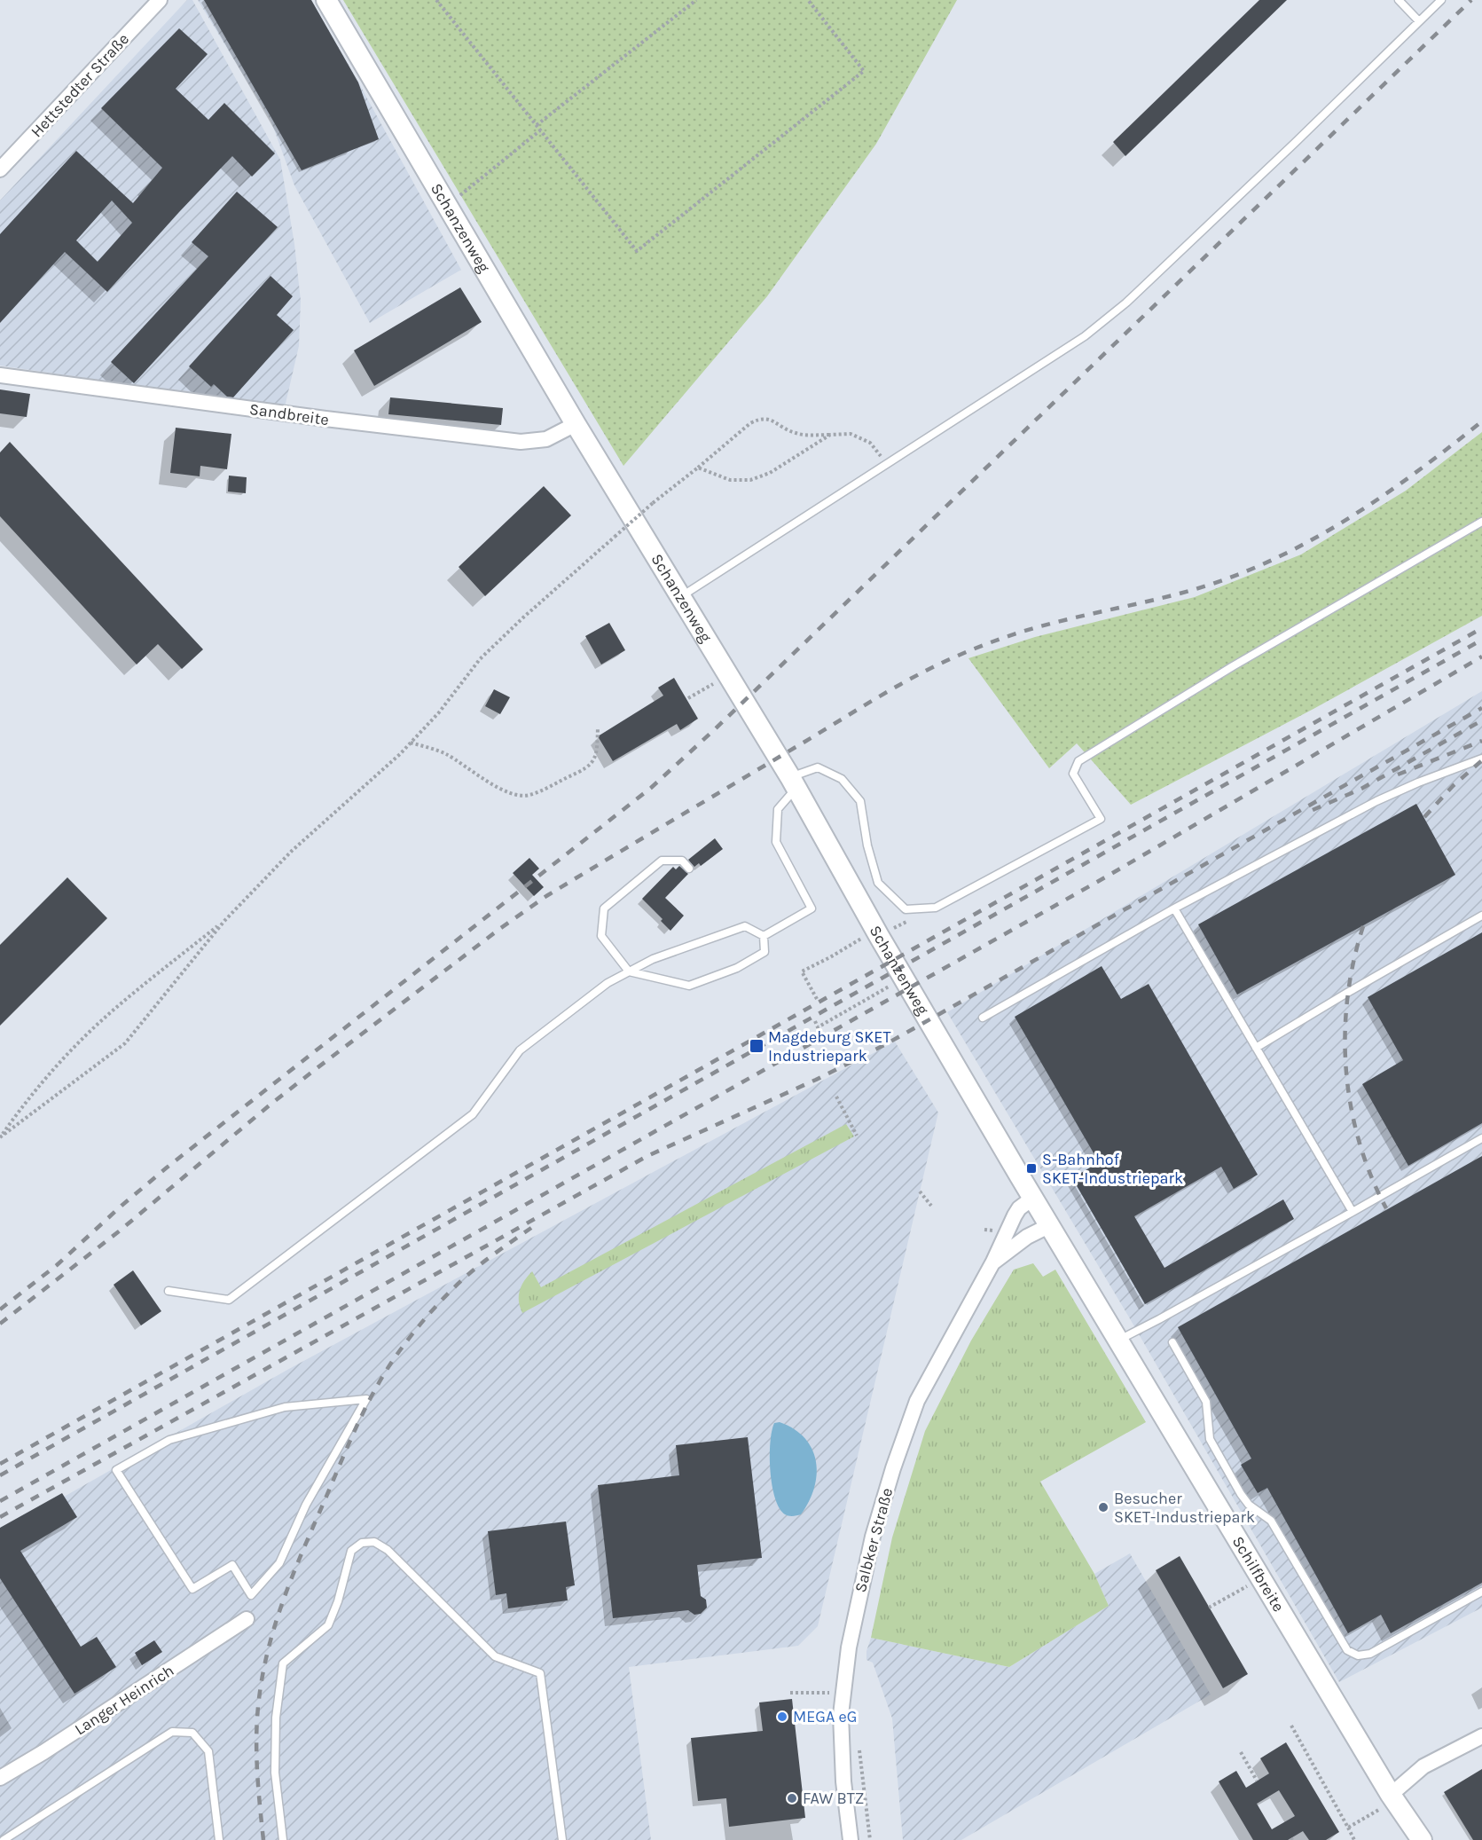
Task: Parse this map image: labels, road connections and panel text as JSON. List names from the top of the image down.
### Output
{
  "streets": {
    "main road": ["Schanzenweg", "Schilfbreite"],
    "street": [
      "Hettstedter Straße",
      "Sandbreite",
      "Salbker Straße",
      "Langer Heinrich"
    ]
  },
  "crossings": [
    ["Schanzenweg", "Sandbreite"],
    ["Schanzenweg", "Salbker Straße"],
    ["Schanzenweg", "Schilfbreite"],
    ["Salbker Straße", "Schilfbreite"]
  ],
  "places": {
    "transit": ["Magdeburg SKET Industriepark", "S-Bahnhof SKET-Industriepark"],
    "other": ["Besucher SKET-Industriepark", "MEGA eG", "FAW BTZ"]
  }
}
